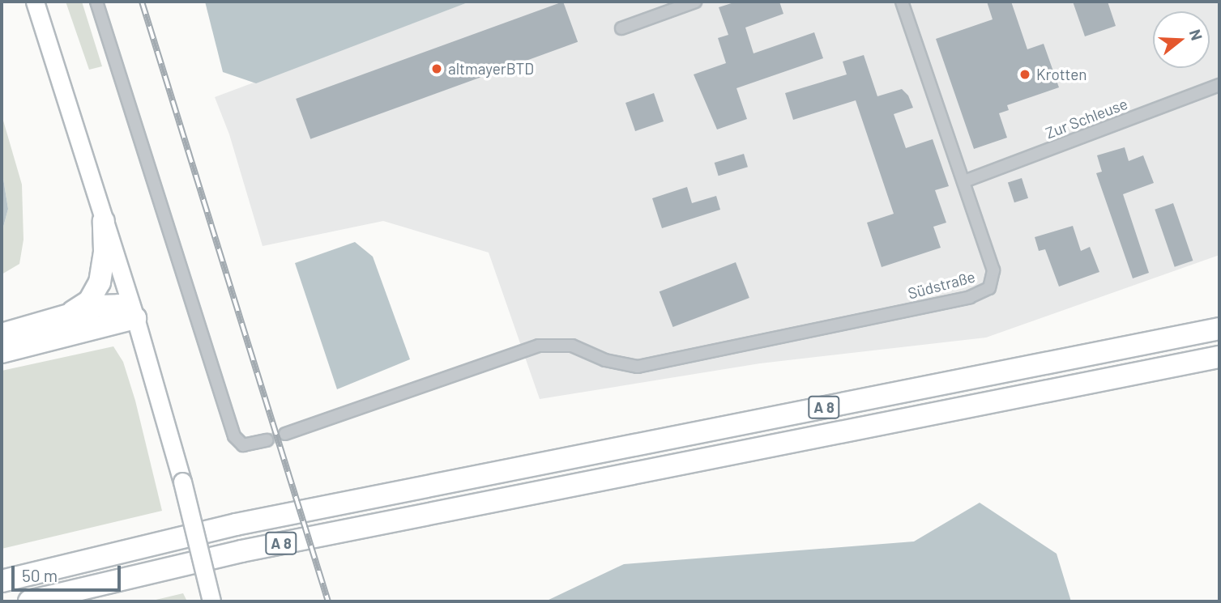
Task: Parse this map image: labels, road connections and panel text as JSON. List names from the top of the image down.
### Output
{
  "streets": {
    "highway": ["A 8"],
    "street": ["Zur Schleuse", "Südstraße"]
  },
  "crossings": [
    ["Zur Schleuse", "Südstraße"]
  ],
  "places": ["altmayerBTD", "Krotten"],
  "scale_bar": "50 m",
  "north": "right"
}
